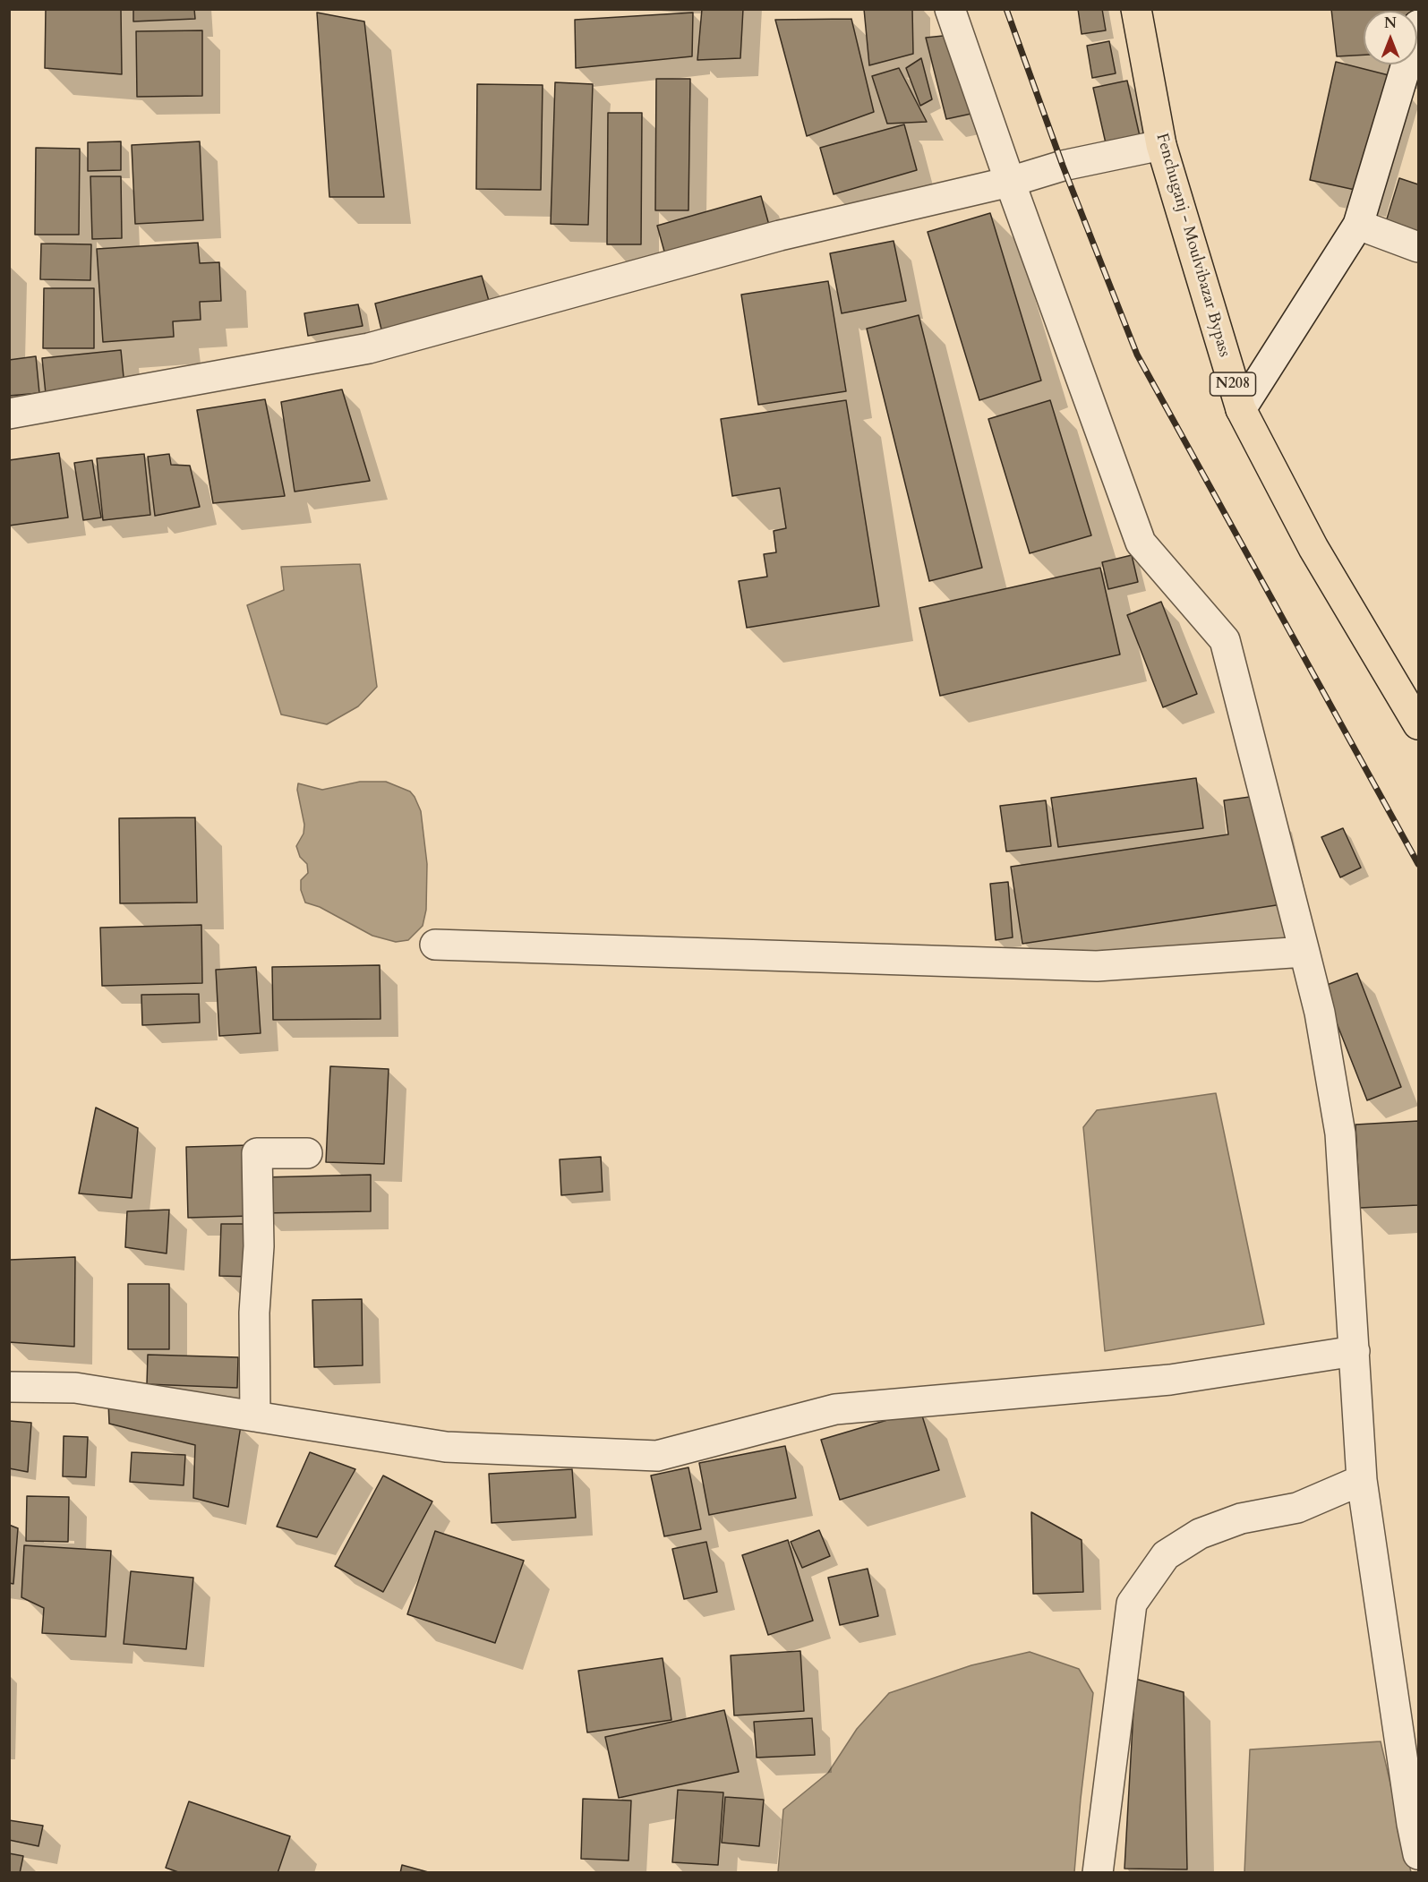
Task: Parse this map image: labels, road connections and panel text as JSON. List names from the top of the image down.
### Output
{
  "streets": {
    "highway": ["Fenchuganj - Moulvibazar Bypass", "N208"]
  },
  "north": "top"
}
